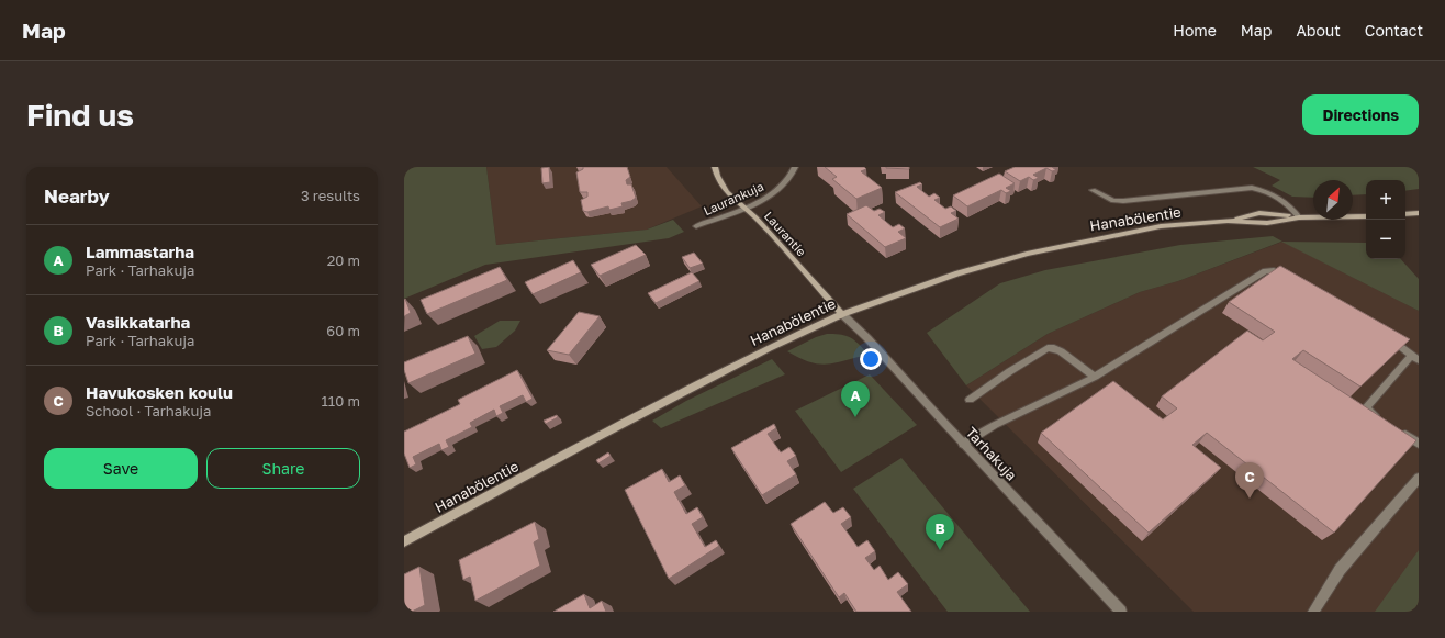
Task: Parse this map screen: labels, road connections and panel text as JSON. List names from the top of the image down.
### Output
{
  "streets": {
    "main road": ["Hanabölentie", "Laurantie"],
    "street": ["Laurankuja", "Tarhakuja"]
  },
  "crossings": [
    ["Laurankuja", "Laurantie"],
    ["Hanabölentie", "Laurantie"],
    ["Hanabölentie", "Tarhakuja"],
    ["Laurantie", "Tarhakuja"]
  ],
  "north": "top right",
  "page": {
    "header": "Map",
    "nav": [
      "Home",
      "Map",
      "About",
      "Contact"
    ],
    "buttons": [
      "Directions",
      ["Save", "Share"]
    ],
    "title": "Find us",
    "heading": ["Nearby", "3 results"],
    "map_buttons": ["+", "−"],
    "list": [
      {
        "mark": "A",
        "name": "Lammastarha",
        "note": "Park · Tarhakuja",
        "value": "20 m"
      },
      {
        "mark": "B",
        "name": "Vasikkatarha",
        "note": "Park · Tarhakuja",
        "value": "60 m"
      },
      {
        "mark": "C",
        "name": "Havukosken koulu",
        "note": "School · Tarhakuja",
        "value": "110 m"
      }
    ],
    "pins": ["A", "C", "B"]
  }
}
